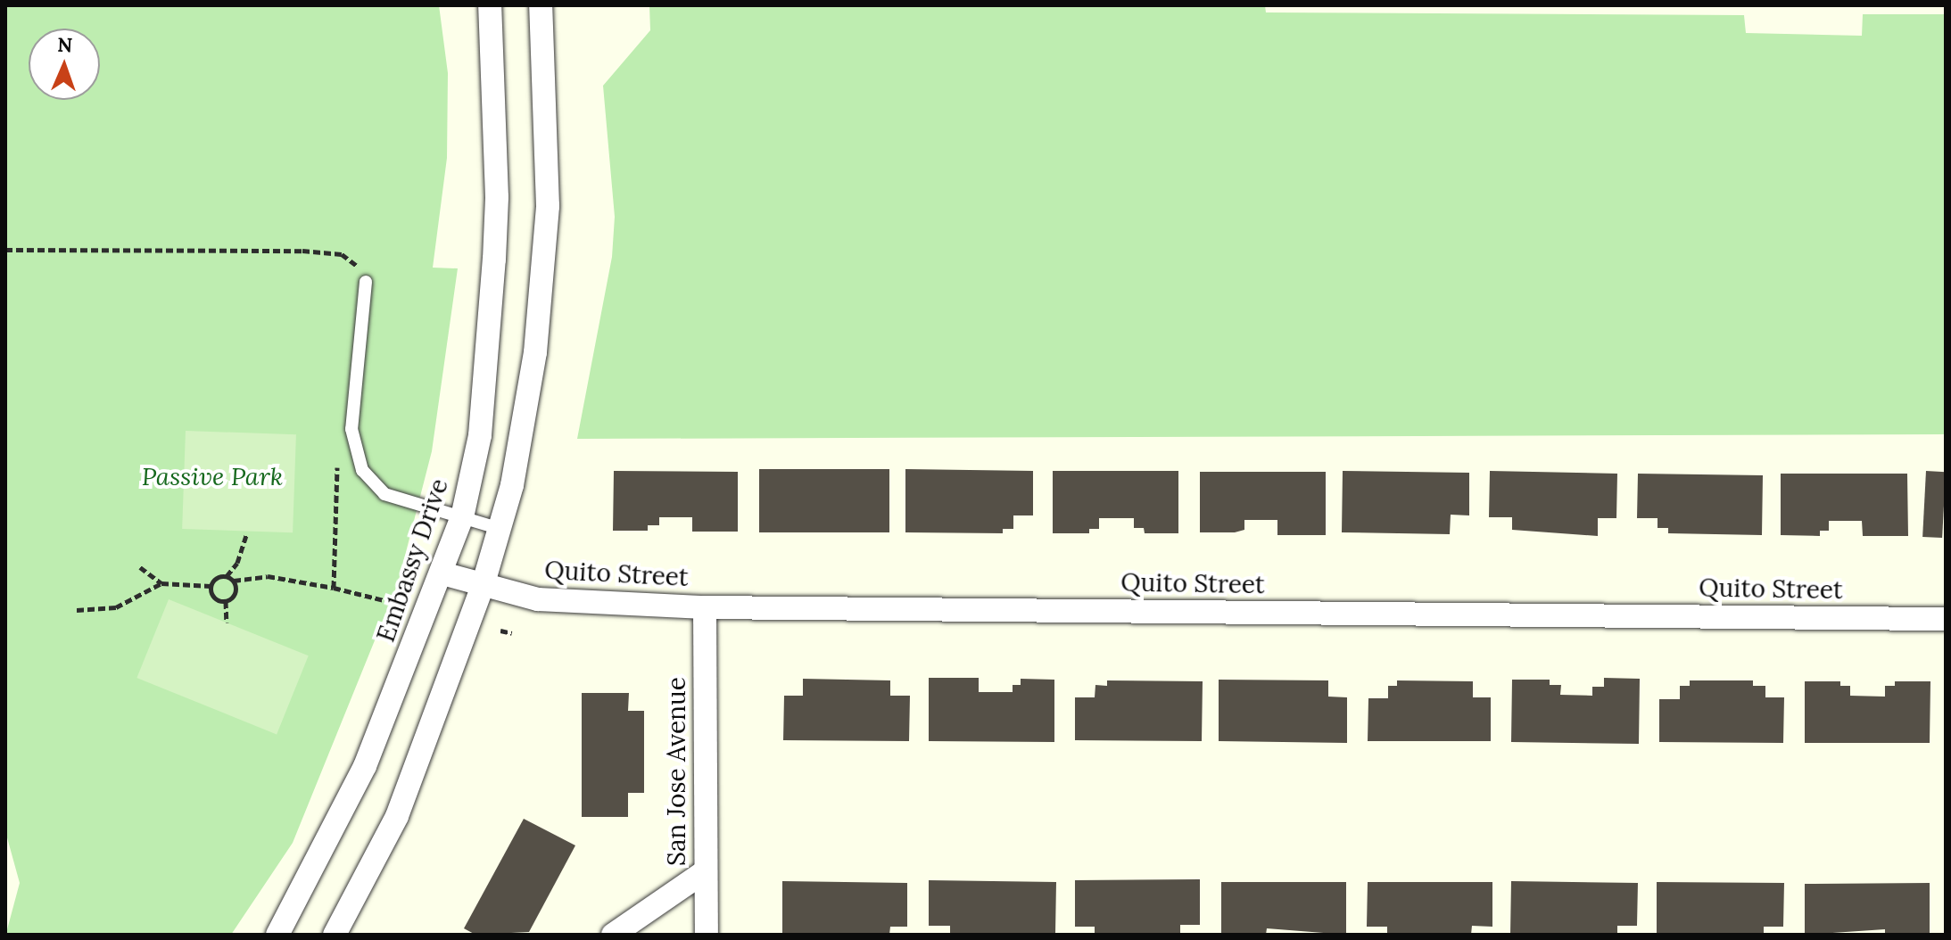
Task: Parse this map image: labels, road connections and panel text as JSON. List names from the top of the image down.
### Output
{
  "streets": {
    "street": ["Embassy Drive", "Quito Street", "San Jose Avenue"]
  },
  "crossings": [
    ["Embassy Drive", "Quito Street"],
    ["Quito Street", "San Jose Avenue"]
  ],
  "parks": ["Passive Park"],
  "north": "top"
}
